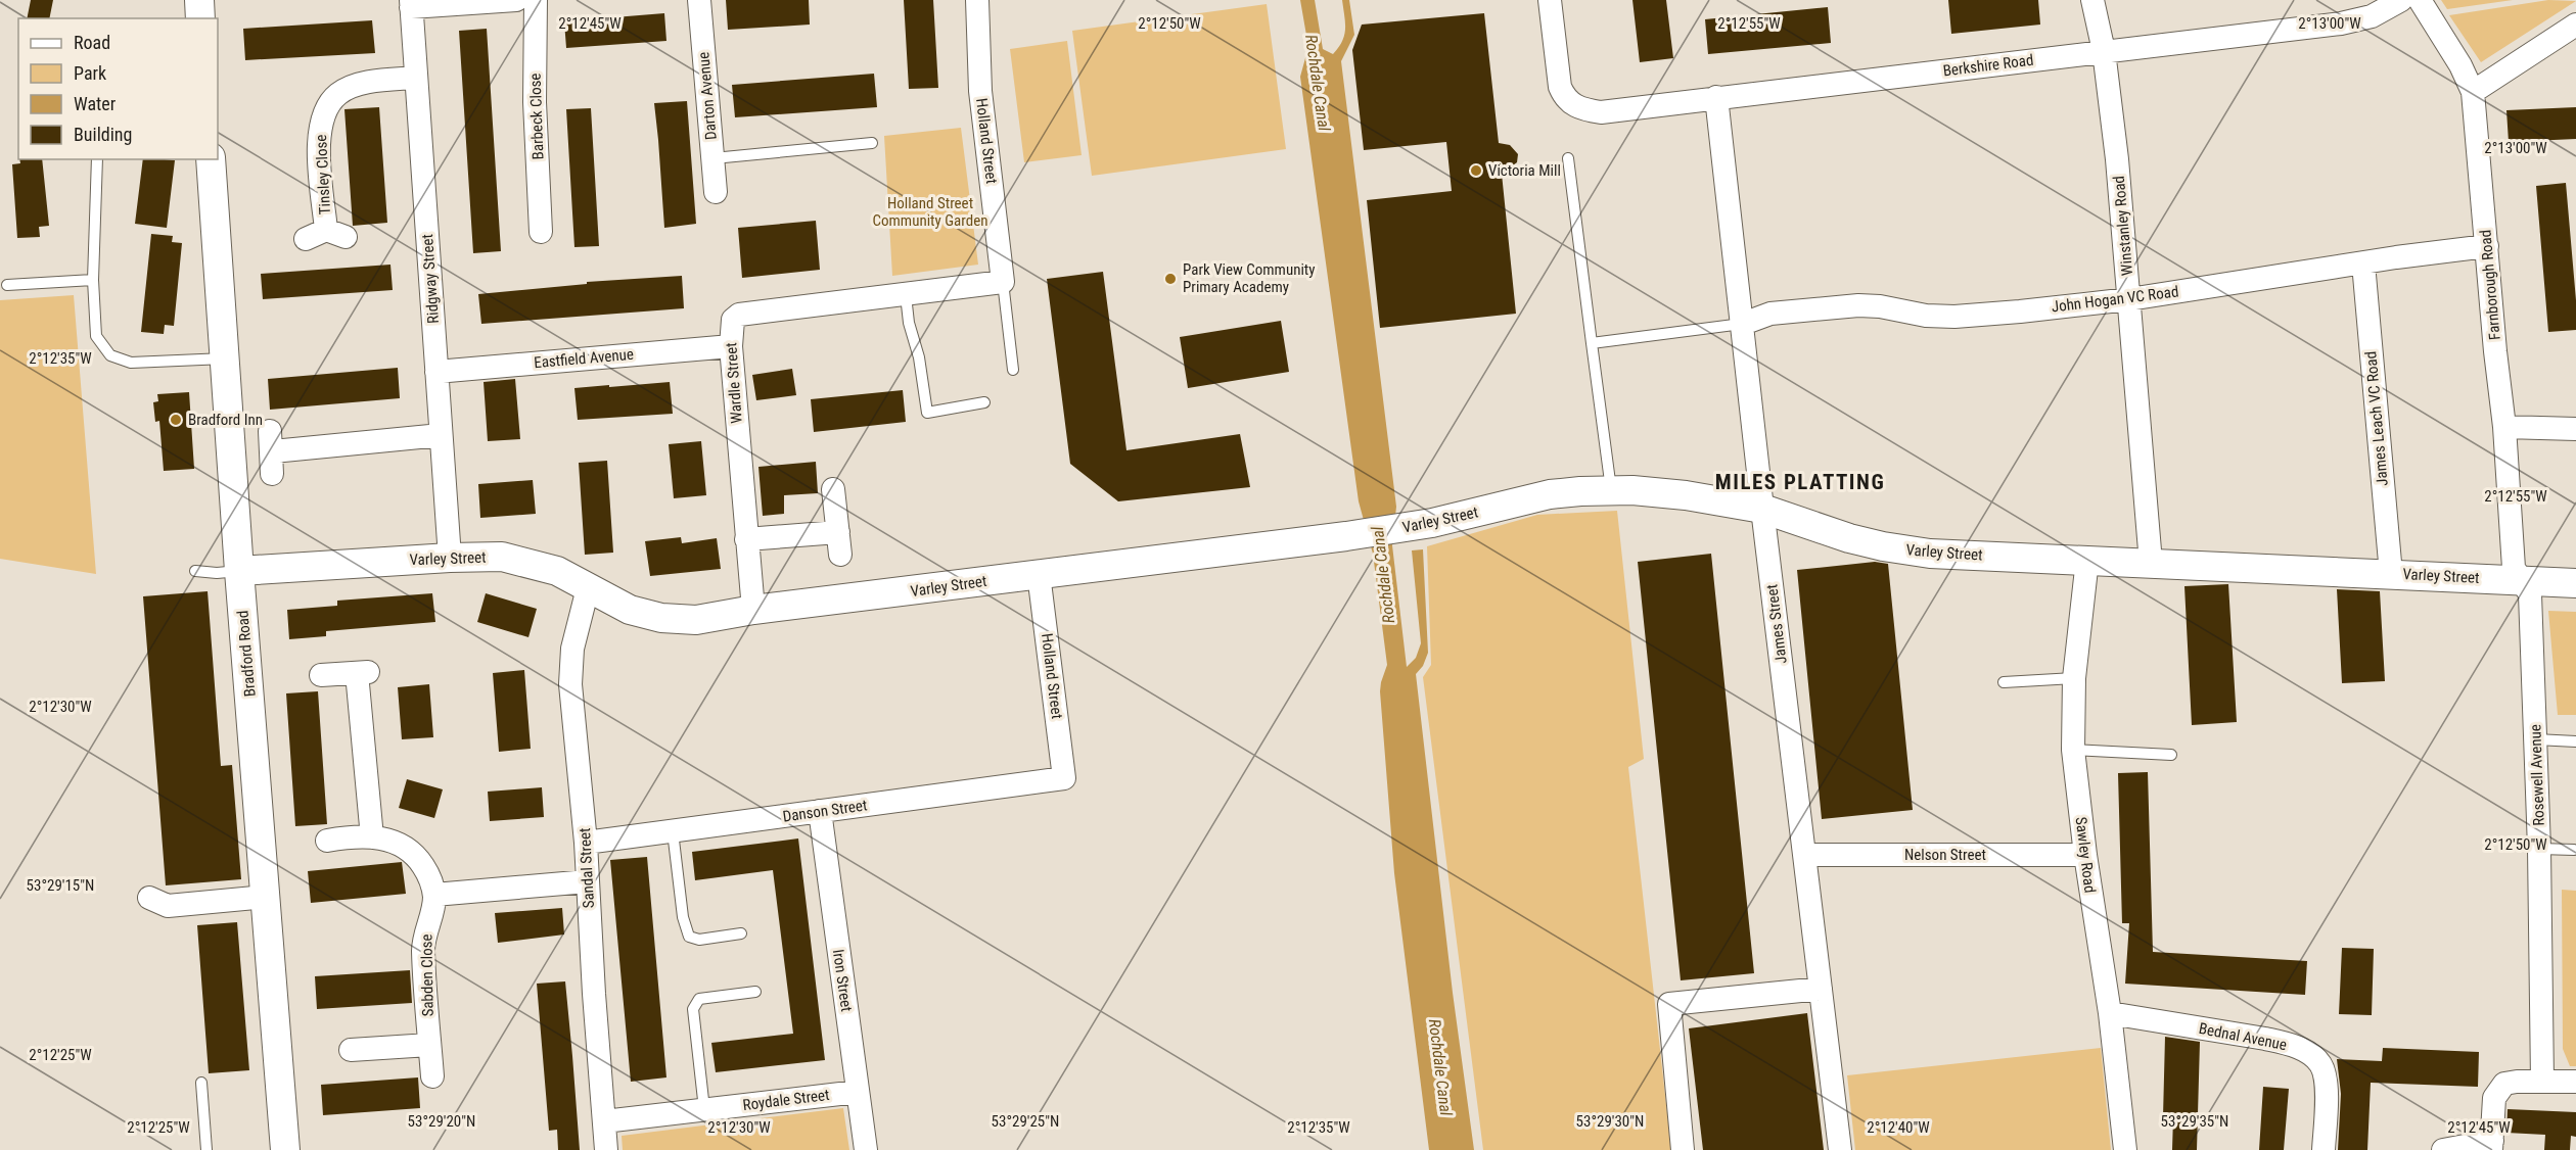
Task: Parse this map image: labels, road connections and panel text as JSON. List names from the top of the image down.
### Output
{
  "streets": {
    "street": [
      "Berkshire Road",
      "Darton Avenue",
      "Barbeck Close",
      "Holland Street",
      "Tinsley Close",
      "Winstanley Road",
      "Ridgway Street",
      "Farnborough Road",
      "John Hogan VC Road",
      "Eastfield Avenue",
      "Wardle Street",
      "James Leach VC Road",
      "Varley Street",
      "James Street",
      "Bradford Road",
      "Rosewell Avenue",
      "Danson Street",
      "Nelson Street",
      "Sawley Road",
      "Sandal Street",
      "Sabden Close",
      "Iron Street",
      "Bednal Avenue",
      "Roydale Street"
    ]
  },
  "crossings": [
    ["Berkshire Road", "Winstanley Road"],
    ["Berkshire Road", "James Street"],
    ["Holland Street", "Wardle Street"],
    ["Holland Street", "Varley Street"],
    ["Holland Street", "Danson Street"],
    ["Tinsley Close", "Ridgway Street"],
    ["Winstanley Road", "John Hogan VC Road"],
    ["Winstanley Road", "Varley Street"],
    ["Ridgway Street", "Eastfield Avenue"],
    ["Ridgway Street", "Varley Street"],
    ["Farnborough Road", "John Hogan VC Road"],
    ["Farnborough Road", "Varley Street"],
    ["Farnborough Road", "Rosewell Avenue"],
    ["John Hogan VC Road", "James Leach VC Road"],
    ["John Hogan VC Road", "James Street"],
    ["Eastfield Avenue", "Wardle Street"],
    ["Wardle Street", "Varley Street"],
    ["James Leach VC Road", "Varley Street"],
    ["Varley Street", "James Street"],
    ["Varley Street", "Bradford Road"],
    ["Varley Street", "Rosewell Avenue"],
    ["Varley Street", "Sawley Road"],
    ["Varley Street", "Sandal Street"],
    ["James Street", "Nelson Street"],
    ["Danson Street", "Sandal Street"],
    ["Danson Street", "Iron Street"],
    ["Nelson Street", "Sawley Road"],
    ["Sawley Road", "Bednal Avenue"],
    ["Sandal Street", "Roydale Street"],
    ["Iron Street", "Roydale Street"]
  ],
  "districts": ["MILES PLATTING"],
  "water": ["Rochdale Canal"],
  "parks": ["Holland Street Community Garden"],
  "places": ["Victoria Mill", "Park View Community Primary Academy", "Bradford Inn"],
  "legend": [
    "Road",
    "Park",
    "Water",
    "Building"
  ],
  "coordinates": [
    "2°12'45\"W",
    "2°12'50\"W",
    "2°12'55\"W",
    "2°13'00\"W",
    "2°12'35\"W",
    "2°12'30\"W",
    "53°29'15\"N",
    "2°12'25\"W",
    "53°29'20\"N",
    "53°29'25\"N",
    "53°29'30\"N",
    "53°29'35\"N",
    "2°12'40\"W"
  ]
}
